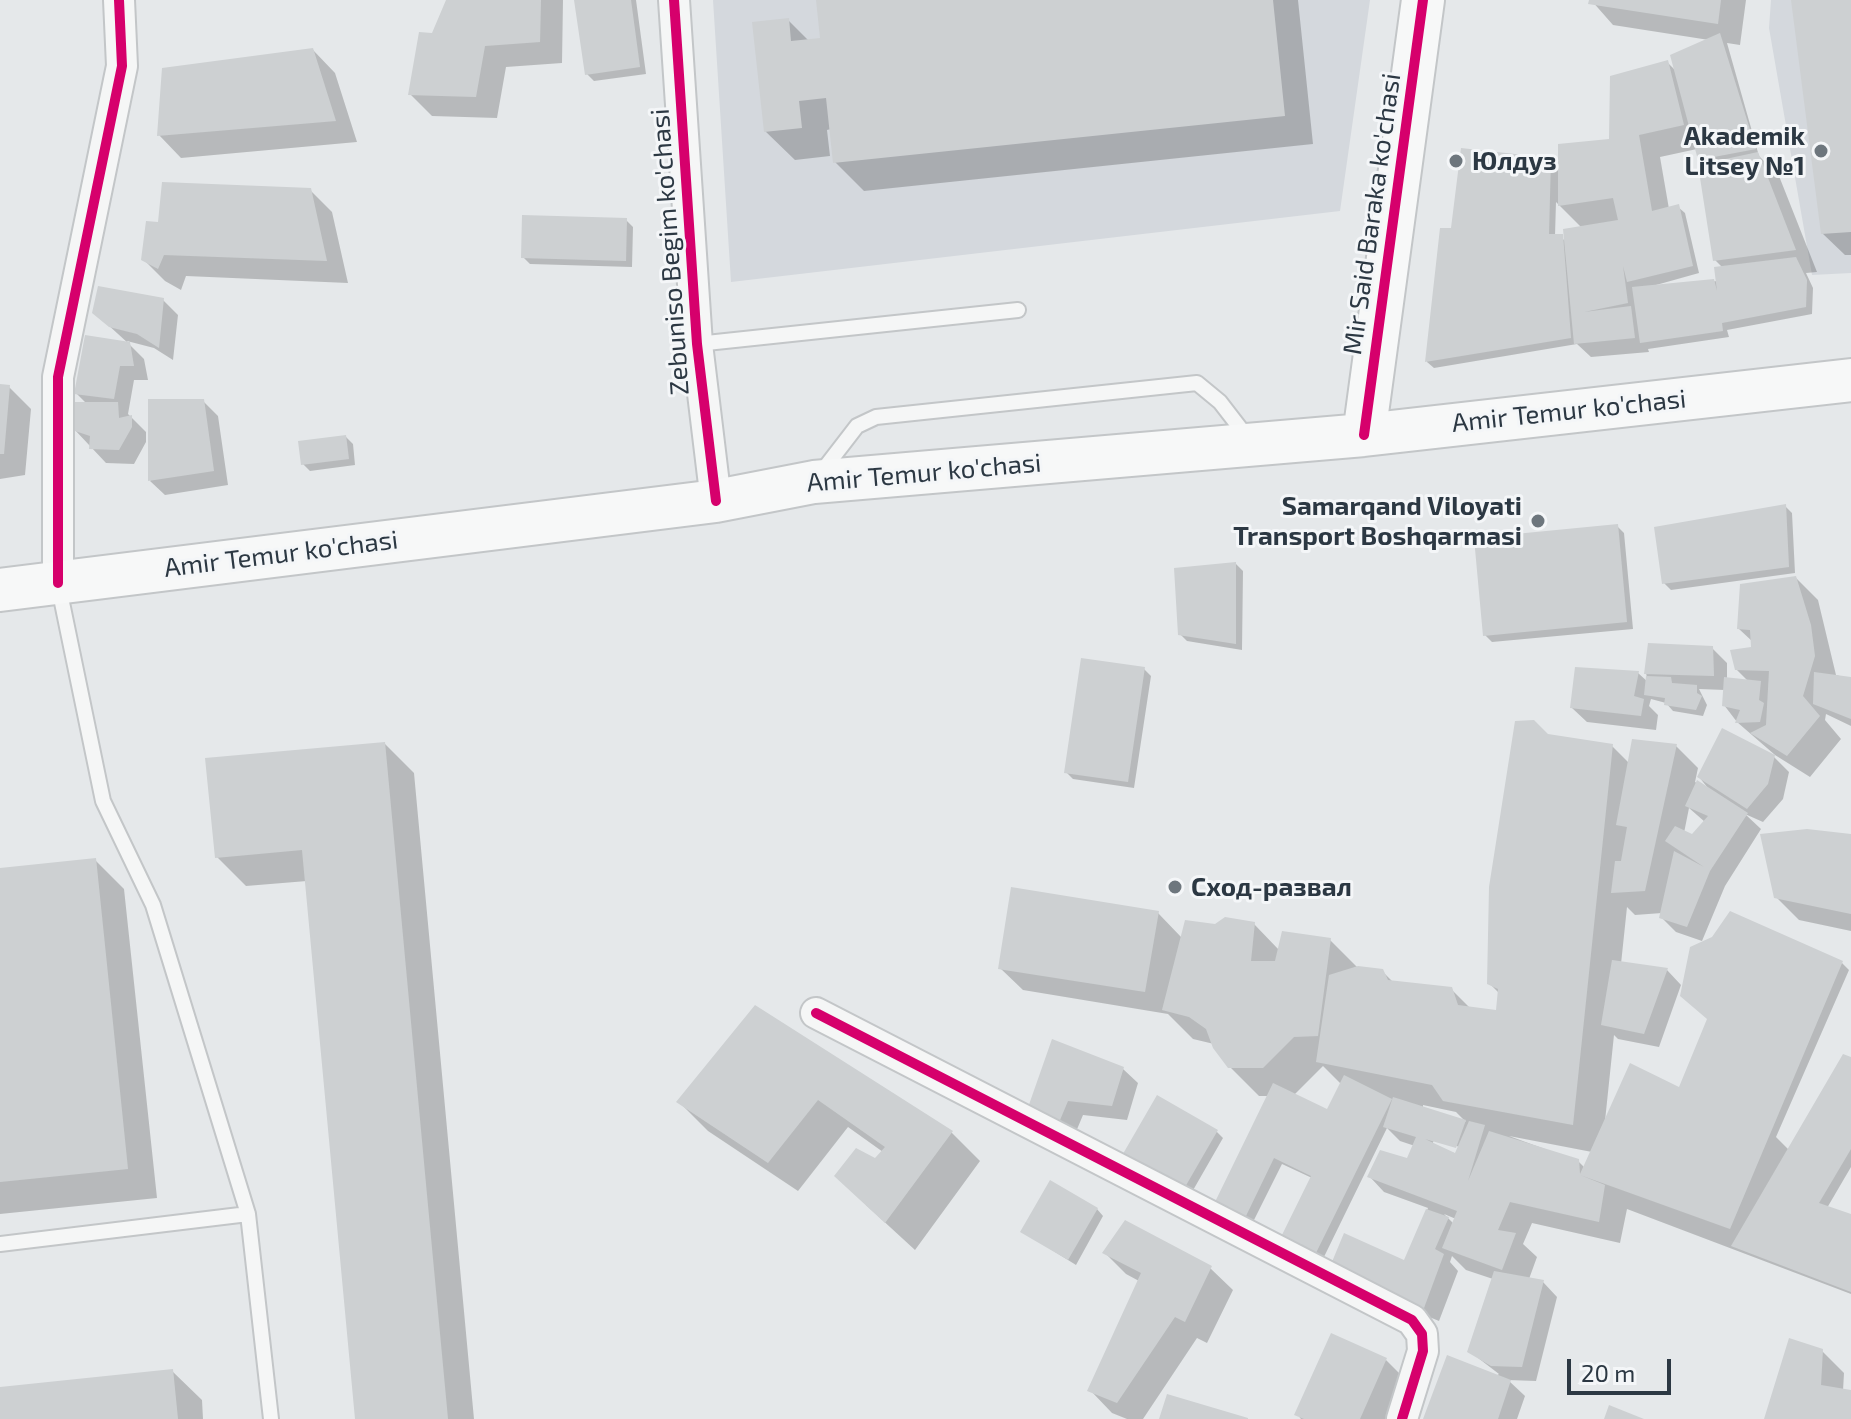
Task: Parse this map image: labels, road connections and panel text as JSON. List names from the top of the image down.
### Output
{
  "streets": {
    "main road": ["Mir Said Baraka ko'chasi", "Amir Temur ko'chasi"],
    "street": ["Zebuniso Begim ko'chasi"]
  },
  "crossings": [
    ["Mir Said Baraka ko'chasi", "Amir Temur ko'chasi"],
    ["Zebuniso Begim ko'chasi", "Amir Temur ko'chasi"]
  ],
  "places": [
    "Akademik Litsey №1",
    "Юлдуз",
    "Samarqand Viloyati Transport Boshqarmasi",
    "Сход-развал"
  ],
  "scale_bar": "20 m"
}
